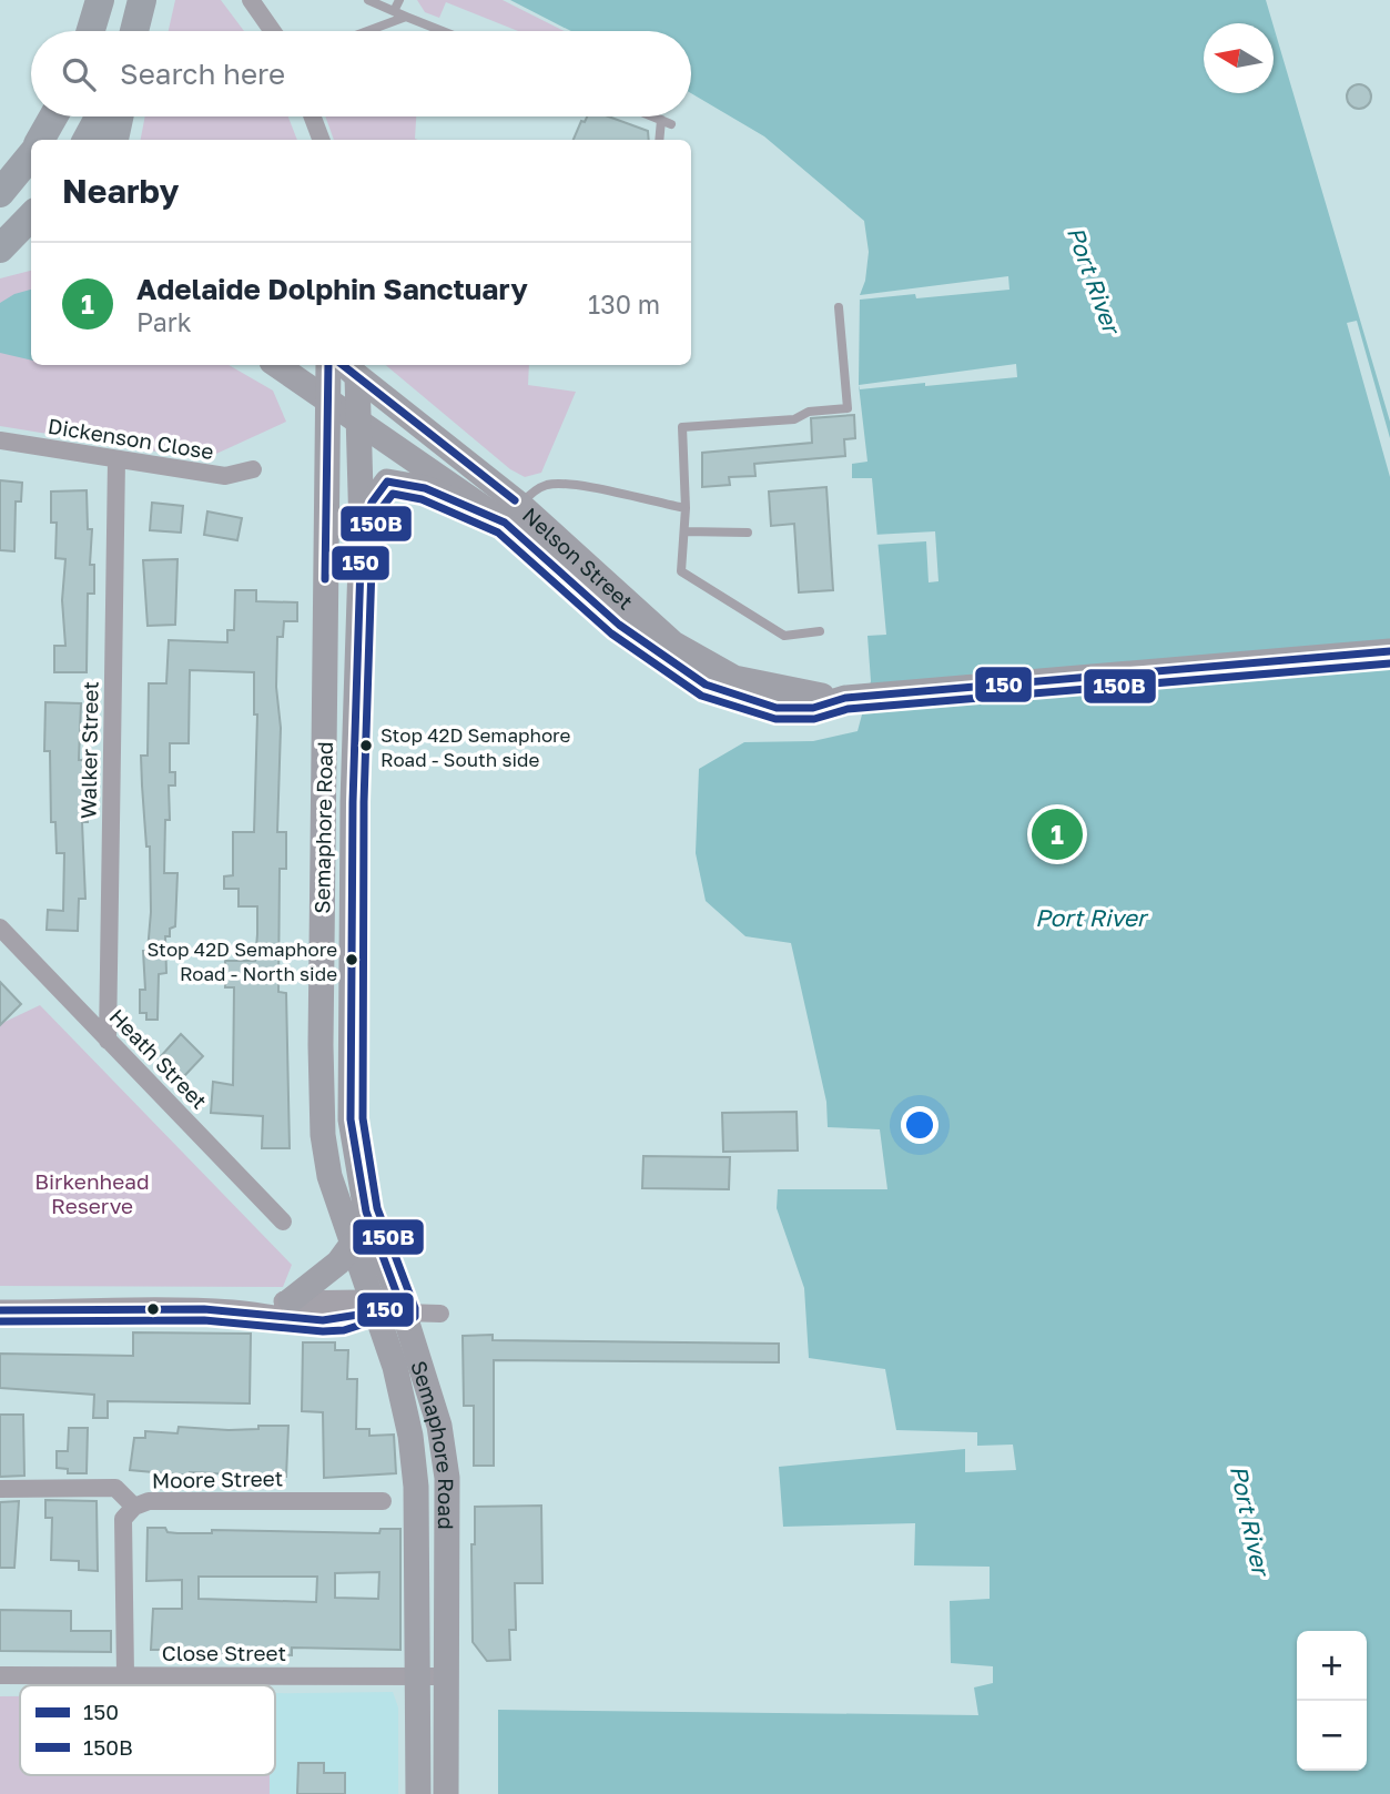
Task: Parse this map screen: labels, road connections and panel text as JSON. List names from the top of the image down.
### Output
{
  "streets": {
    "main road": ["Nelson Street", "Semaphore Road"],
    "street": [
      "Dickenson Close",
      "Walker Street",
      "Heath Street",
      "Moore Street",
      "Close Street"
    ]
  },
  "crossings": [
    ["Dickenson Close", "Walker Street"],
    ["Nelson Street", "Semaphore Road"],
    ["Walker Street", "Heath Street"],
    ["Semaphore Road", "Close Street"],
    ["Moore Street", "Close Street"]
  ],
  "water": ["Port River"],
  "parks": ["Birkenhead Reserve"],
  "places": ["Stop 42D Semaphore Road - South side", "Stop 42D Semaphore Road - North side"],
  "lines": ["transit line 150", "transit line 150B"],
  "legend": ["150", "150B"],
  "north": "left",
  "page": {
    "search": "Search here",
    "heading": "Nearby",
    "list": [
      {
        "mark": "1",
        "name": "Adelaide Dolphin Sanctuary",
        "note": "Park",
        "value": "130 m"
      }
    ],
    "pins": "1",
    "map_buttons": ["+", "−"]
  }
}
